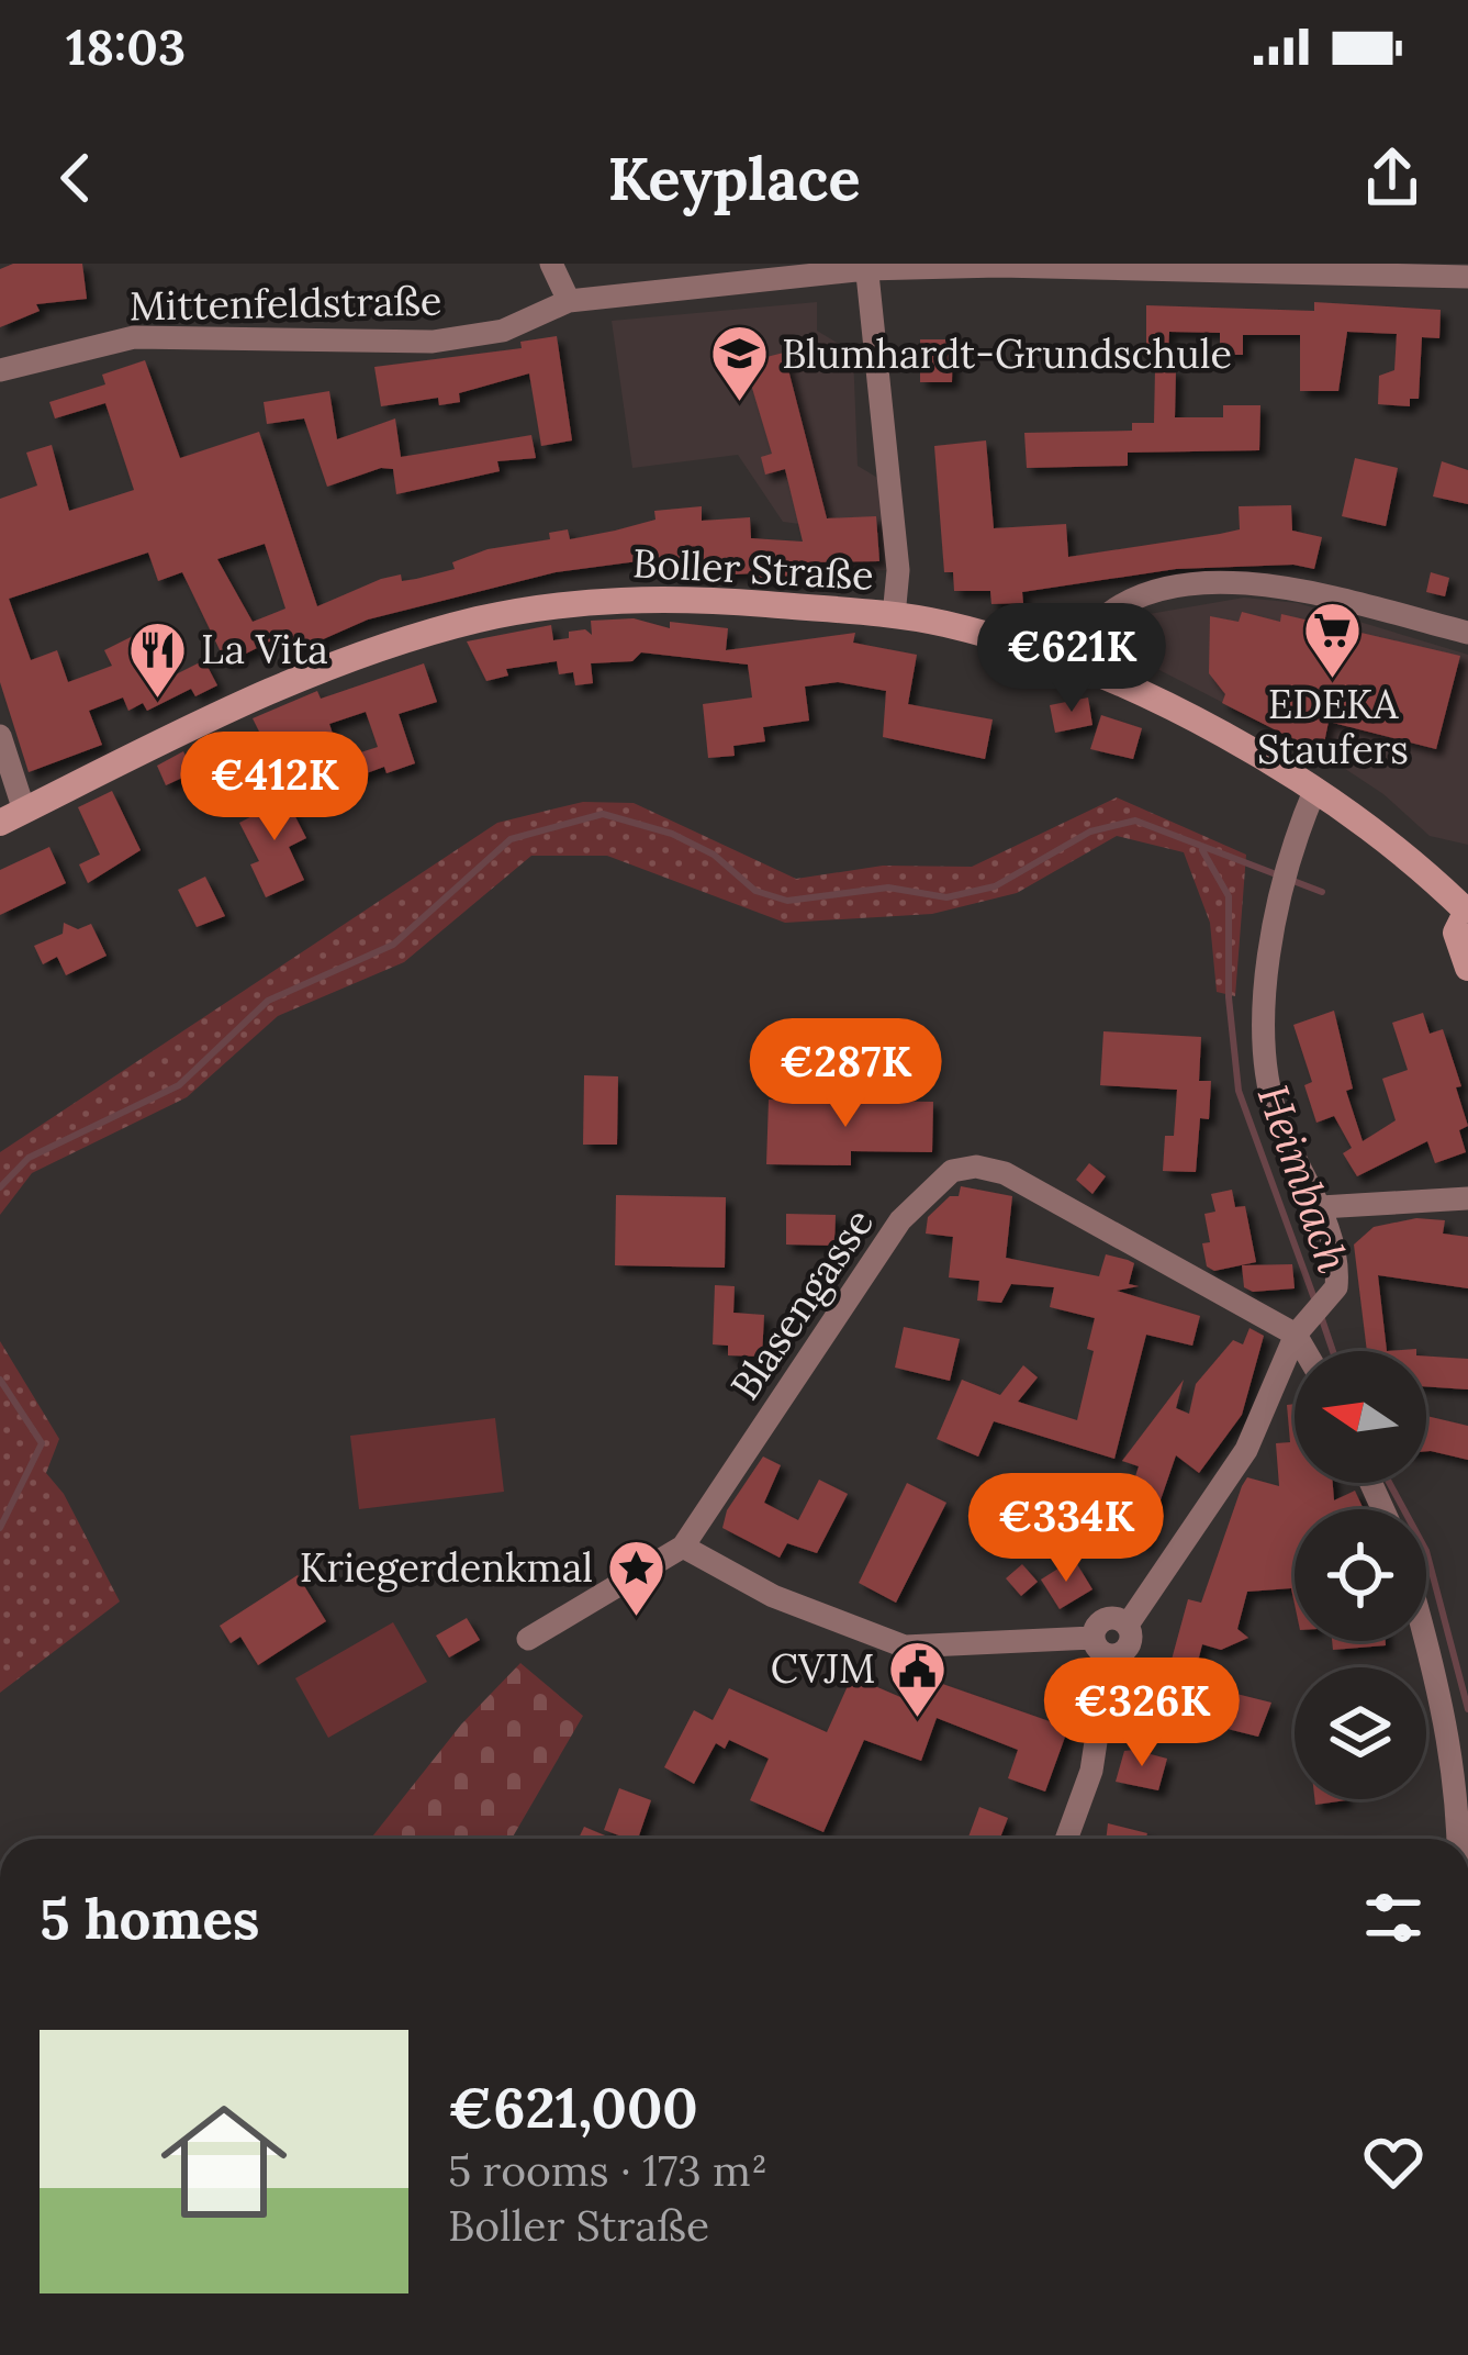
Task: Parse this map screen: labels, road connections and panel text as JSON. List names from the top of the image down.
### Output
{
  "streets": {
    "main road": ["Boller Straße"],
    "street": ["Mittenfeldstraße", "Blasengasse"]
  },
  "water": ["Heimbach"],
  "places": {
    "school or university": ["Blumhardt-Grundschule"],
    "supermarket": ["EDEKA Staufers"],
    "restaurant": ["La Vita"],
    "place": ["Kriegerdenkmal"],
    "public building": ["CVJM"]
  },
  "north": "left",
  "page": {
    "status": "18:03",
    "header": "Keyplace",
    "price": [
      "€621K",
      "€412K",
      "€287K",
      "€334K",
      "€326K"
    ],
    "heading": "5 homes",
    "list": [
      {
        "name": "€621,000",
        "note": "5 rooms · 173 m² · Boller Straße"
      }
    ]
  }
}
